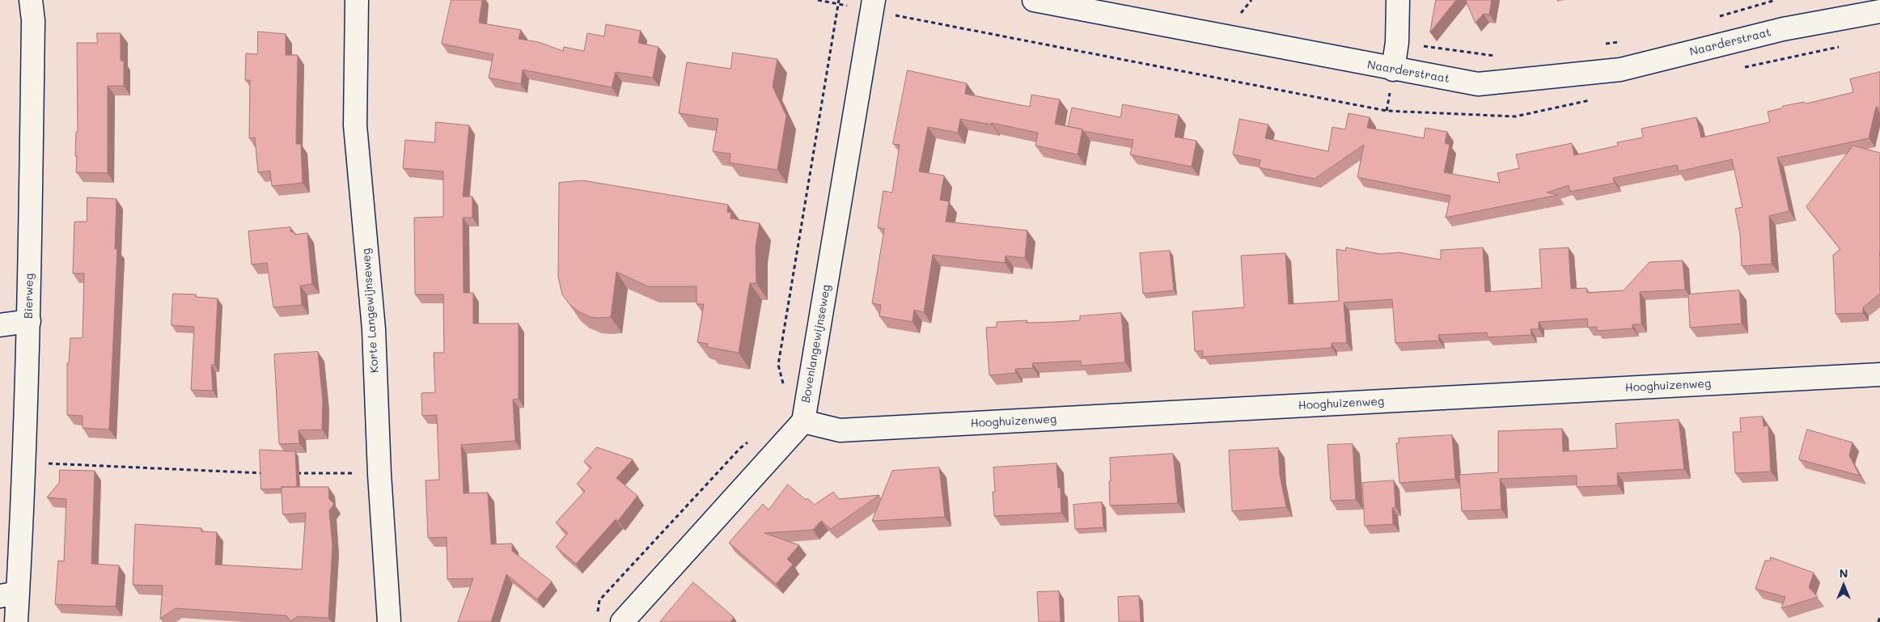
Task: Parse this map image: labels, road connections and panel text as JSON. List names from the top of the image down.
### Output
{
  "streets": {
    "street": [
      "Naarderstraat",
      "Bierweg",
      "Korte Langewijnseweg",
      "Bovenlangewijnseweg",
      "Hooghuizenweg"
    ]
  },
  "crossings": [
    ["Bovenlangewijnseweg", "Hooghuizenweg"]
  ],
  "north": "top"
}
